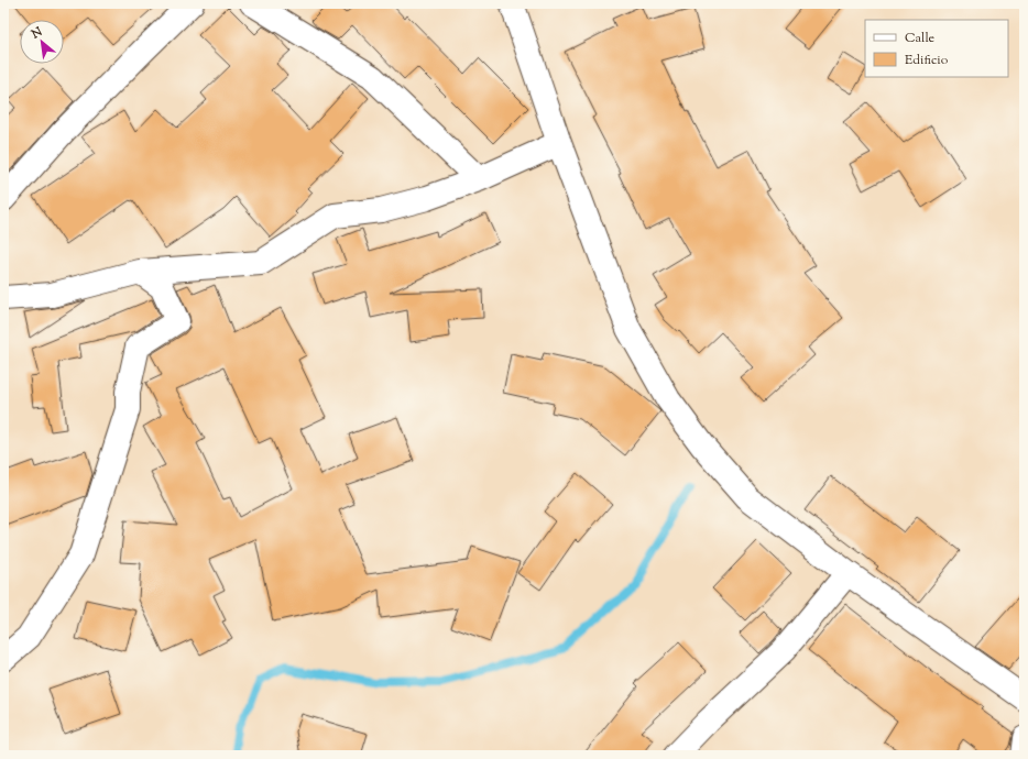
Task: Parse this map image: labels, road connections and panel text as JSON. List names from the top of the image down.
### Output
{
  "legend": ["Calle", "Edificio"],
  "north": "top left"
}
